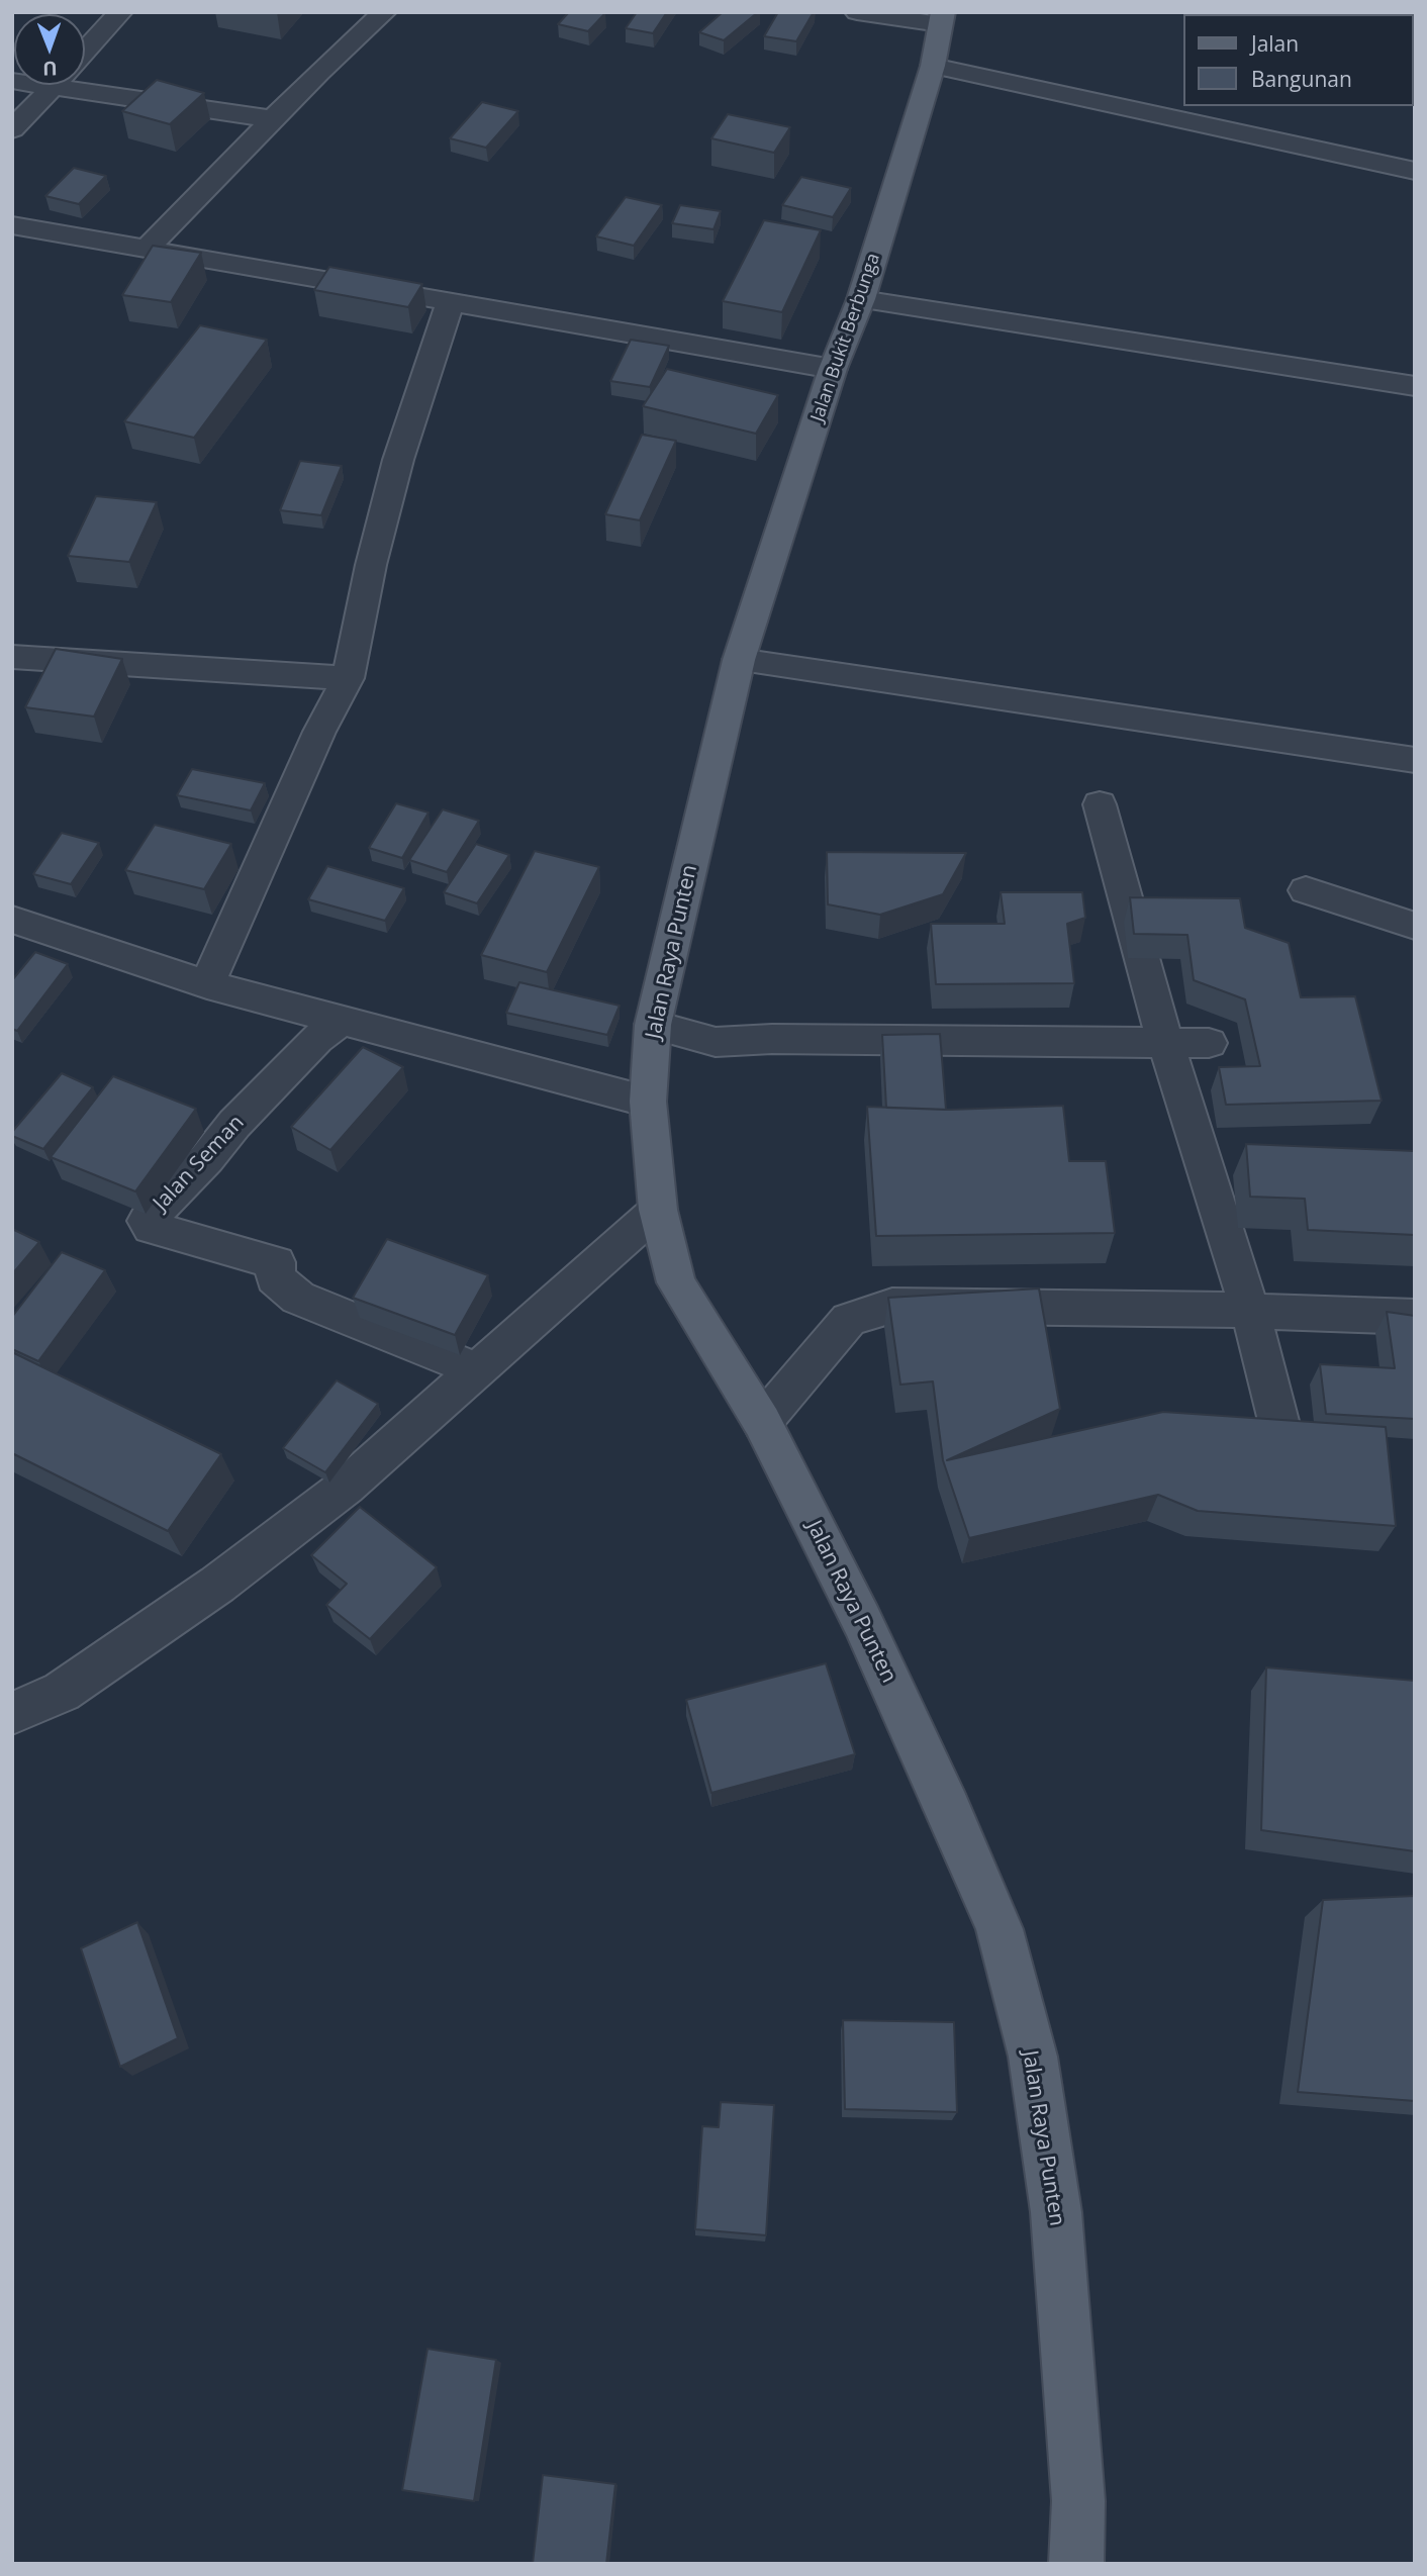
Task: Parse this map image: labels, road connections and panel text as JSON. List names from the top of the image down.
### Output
{
  "streets": {
    "main road": ["Jalan Bukit Berbunga", "Jalan Raya Punten"],
    "street": ["Jalan Seman"]
  },
  "crossings": [
    ["Jalan Bukit Berbunga", "Jalan Raya Punten"]
  ],
  "legend": ["Jalan", "Bangunan"],
  "north": "bottom"
}
